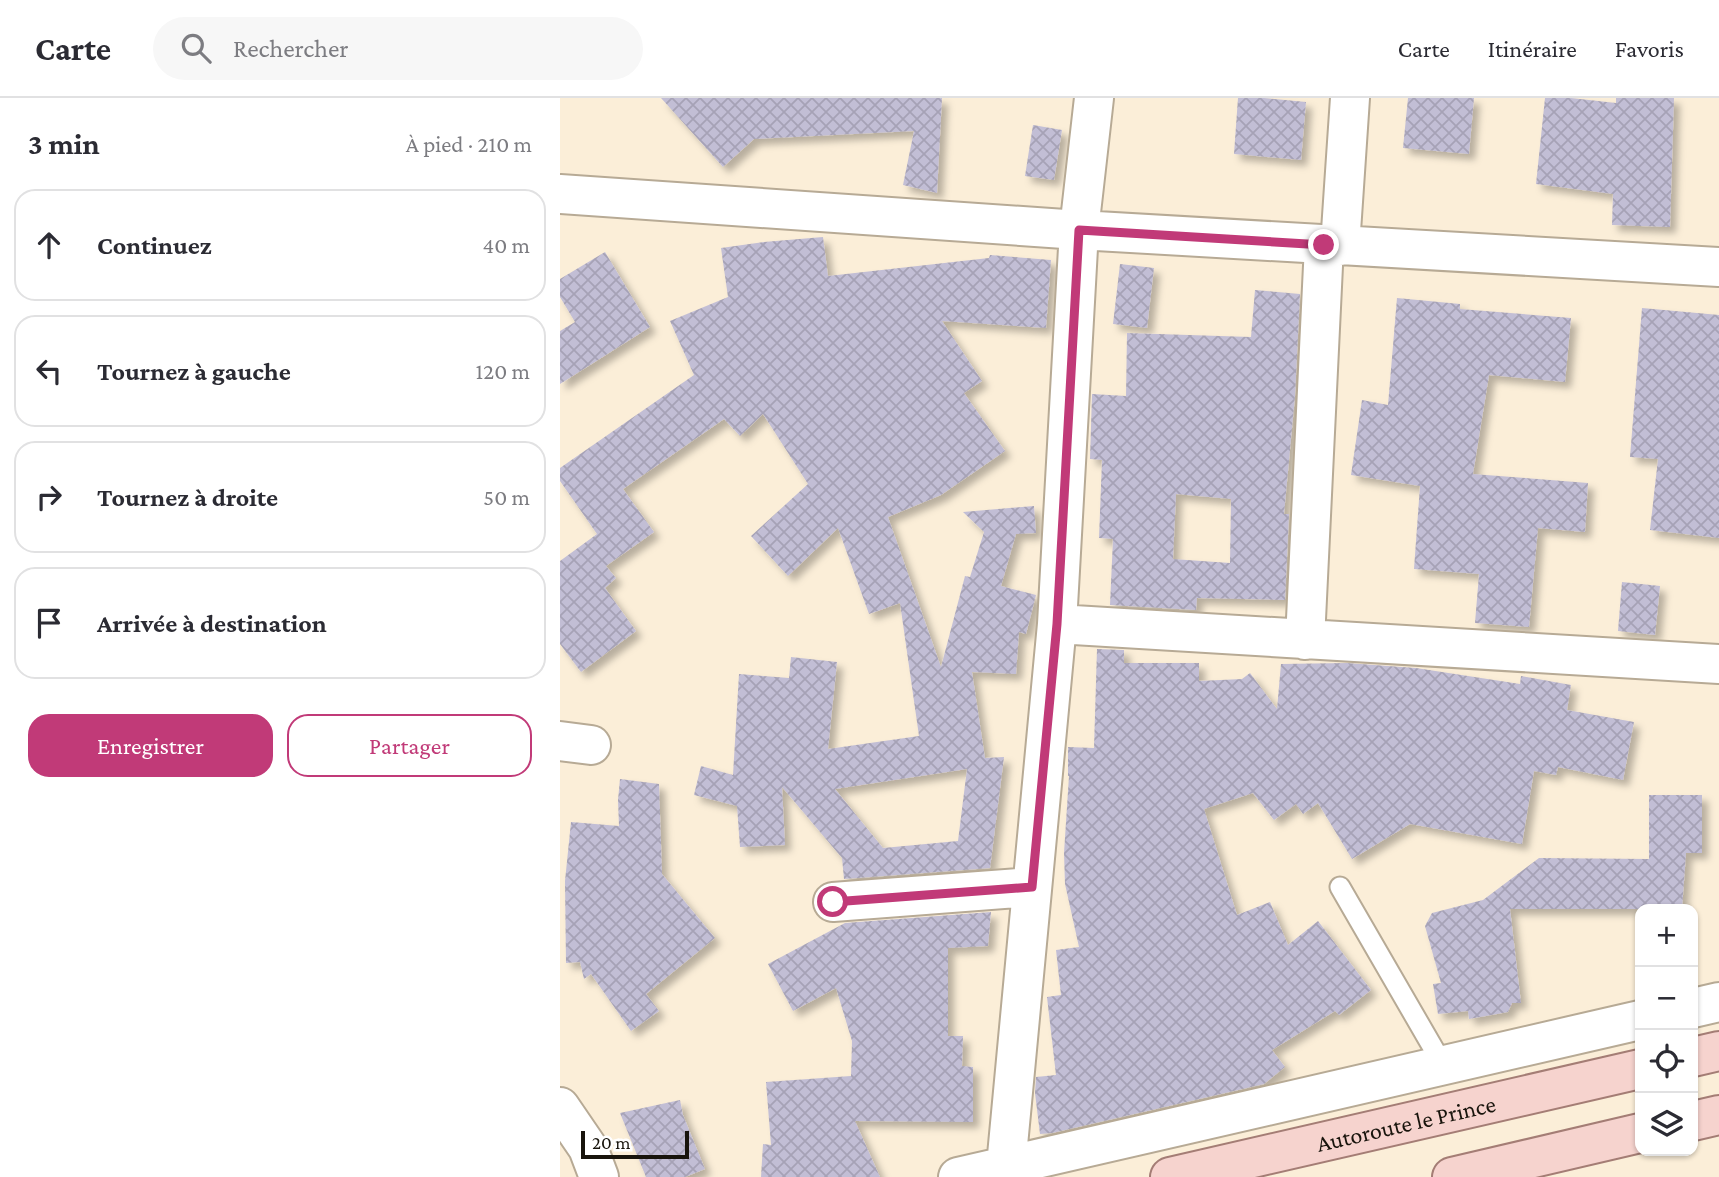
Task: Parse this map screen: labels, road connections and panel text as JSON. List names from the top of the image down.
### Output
{
  "streets": {
    "main road": ["Autoroute le Prince"]
  },
  "scale_bar": "20 m",
  "page": {
    "header": "Carte",
    "search": "Rechercher",
    "nav": ["Carte", "Itinéraire", "Favoris"],
    "heading": ["3 min", "À pied · 210 m"],
    "list": [
      ["Continuez", "40 m"],
      ["Tournez à gauche", "120 m"],
      ["Tournez à droite", "50 m"],
      "Arrivée à destination"
    ],
    "buttons": ["Enregistrer", "Partager"],
    "map_buttons": ["+", "−"],
    "scale": "20 m"
  }
}
